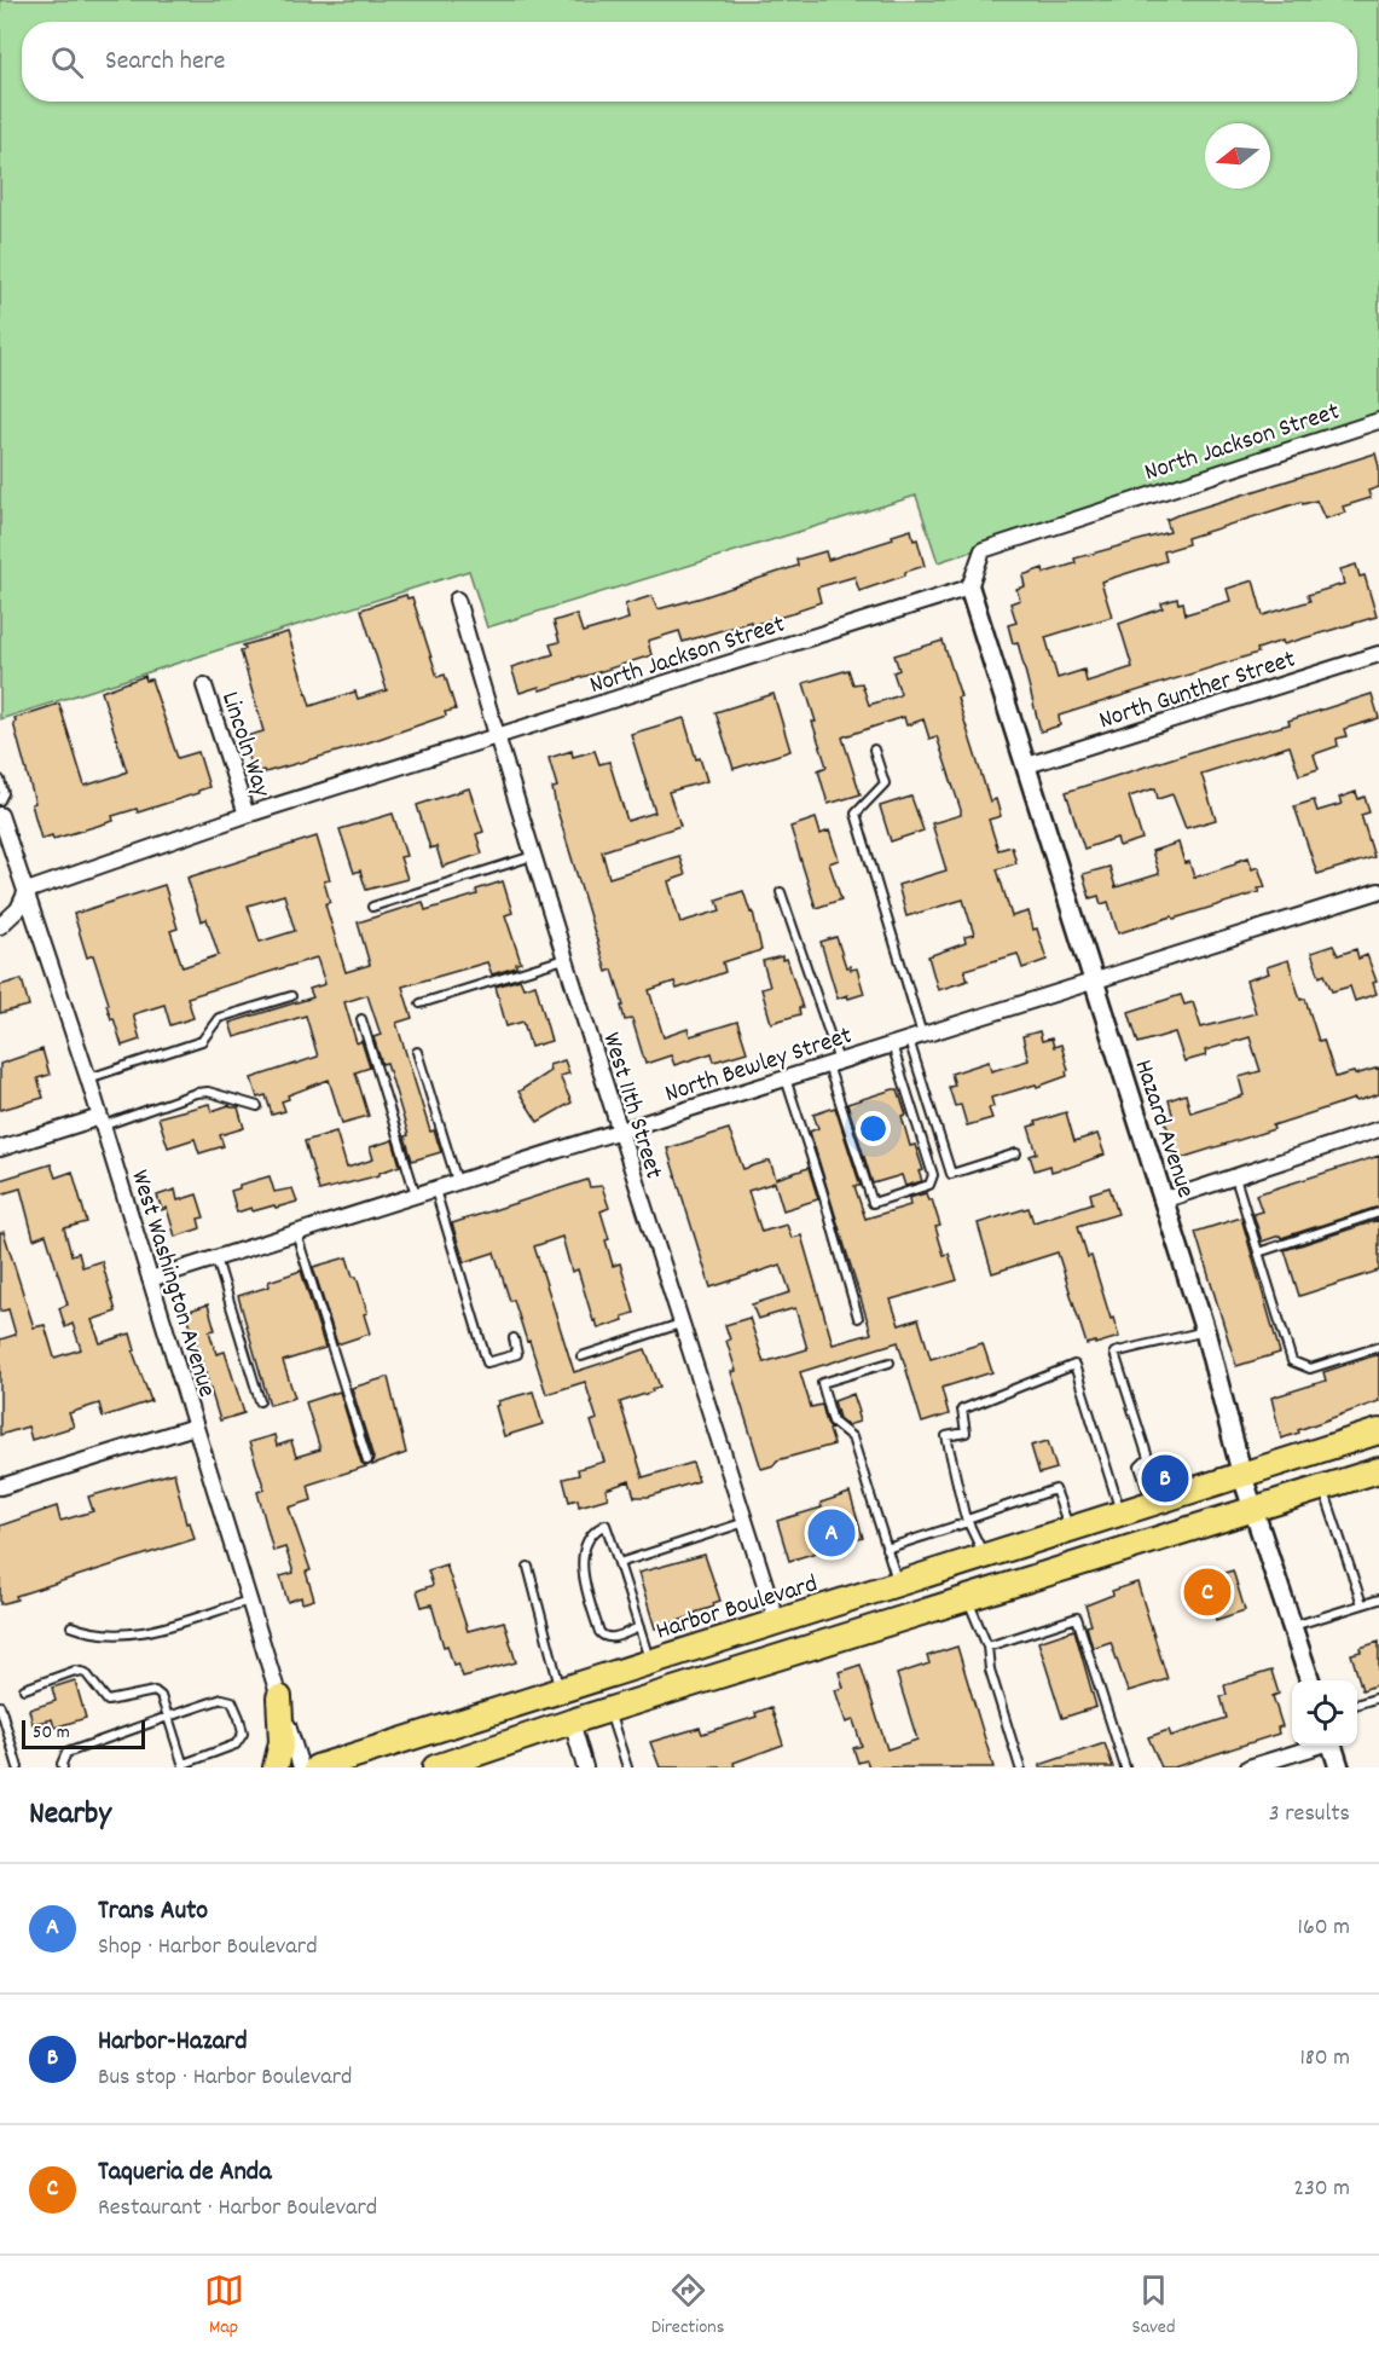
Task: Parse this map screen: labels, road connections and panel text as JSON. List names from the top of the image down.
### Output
{
  "streets": {
    "main road": ["Harbor Boulevard"],
    "street": [
      "North Jackson Street",
      "North Gunther Street",
      "Lincoln Way",
      "North Bewley Street",
      "West 11th Street",
      "Hazard Avenue",
      "West Washington Avenue"
    ]
  },
  "crossings": [
    ["North Jackson Street", "Lincoln Way"],
    ["North Jackson Street", "West 11th Street"],
    ["North Jackson Street", "Hazard Avenue"],
    ["North Jackson Street", "West Washington Avenue"],
    ["North Gunther Street", "Hazard Avenue"],
    ["North Bewley Street", "West 11th Street"],
    ["North Bewley Street", "Hazard Avenue"],
    ["North Bewley Street", "West Washington Avenue"],
    ["West 11th Street", "Harbor Boulevard"],
    ["Hazard Avenue", "Harbor Boulevard"]
  ],
  "scale_bar": "50 m",
  "north": "left",
  "page": {
    "search": "Search here",
    "pins": ["B", "A", "C"],
    "scale": "50 m",
    "heading": ["Nearby", "3 results"],
    "list": [
      {
        "mark": "A",
        "name": "Trans Auto",
        "note": "Shop · Harbor Boulevard",
        "value": "160 m"
      },
      {
        "mark": "B",
        "name": "Harbor-Hazard",
        "note": "Bus stop · Harbor Boulevard",
        "value": "180 m"
      },
      {
        "mark": "C",
        "name": "Taqueria de Anda",
        "note": "Restaurant · Harbor Boulevard",
        "value": "230 m"
      }
    ],
    "nav": ["Map", "Directions", "Saved"]
  }
}
